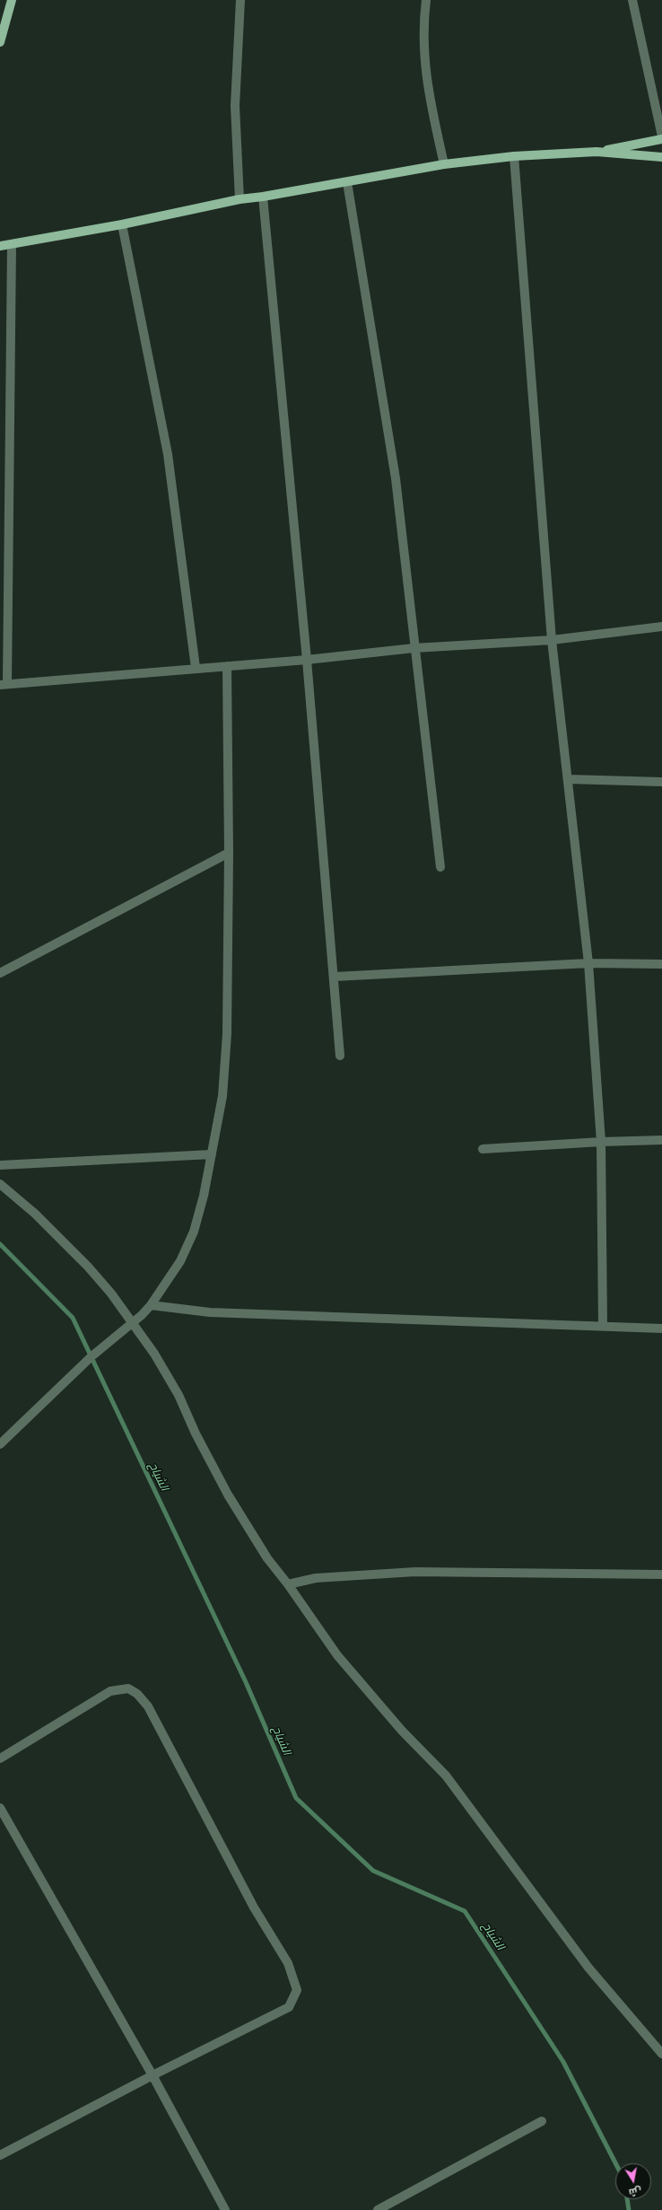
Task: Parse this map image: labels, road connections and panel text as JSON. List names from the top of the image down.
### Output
{
  "water": ["الشياح"],
  "north": "bottom"
}
